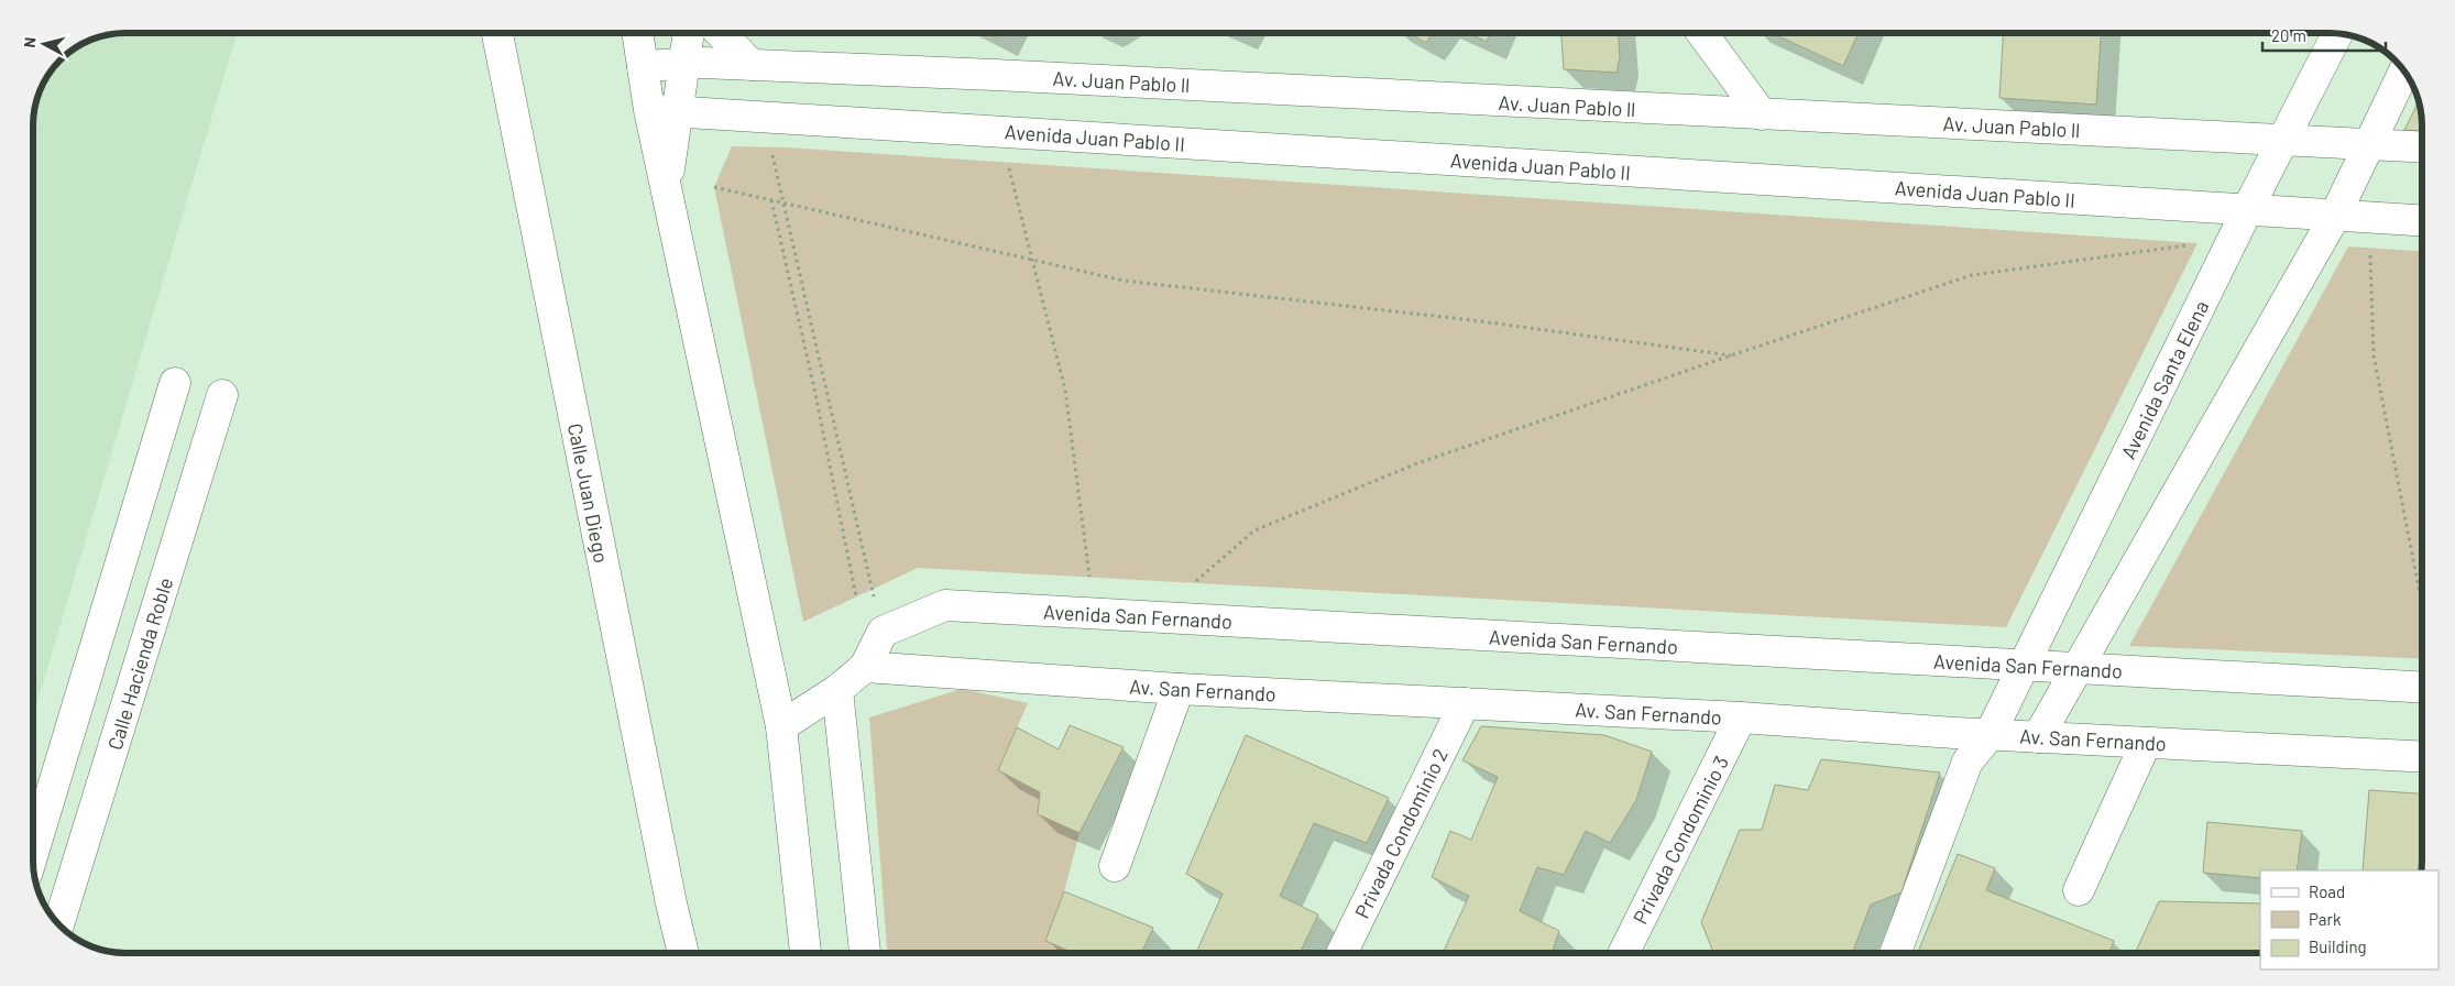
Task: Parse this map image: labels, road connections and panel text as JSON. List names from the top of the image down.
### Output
{
  "streets": {
    "street": [
      "Av. Juan Pablo ll",
      "Avenida Juan Pablo II",
      "Avenida Santa Elena",
      "Calle Juan Diego",
      "Avenida San Fernando",
      "Calle Hacienda Roble",
      "Av. San Fernando",
      "Privada Condominio 2",
      "Privada Condominio 3"
    ]
  },
  "crossings": [
    ["Av. Juan Pablo ll", "Avenida Santa Elena"],
    ["Avenida Juan Pablo II", "Avenida Santa Elena"],
    ["Avenida Santa Elena", "Avenida San Fernando"],
    ["Avenida Santa Elena", "Av. San Fernando"],
    ["Av. San Fernando", "Privada Condominio 2"],
    ["Av. San Fernando", "Privada Condominio 3"]
  ],
  "legend": ["Road", "Park", "Building"],
  "scale_bar": "20 m",
  "north": "left"
}
